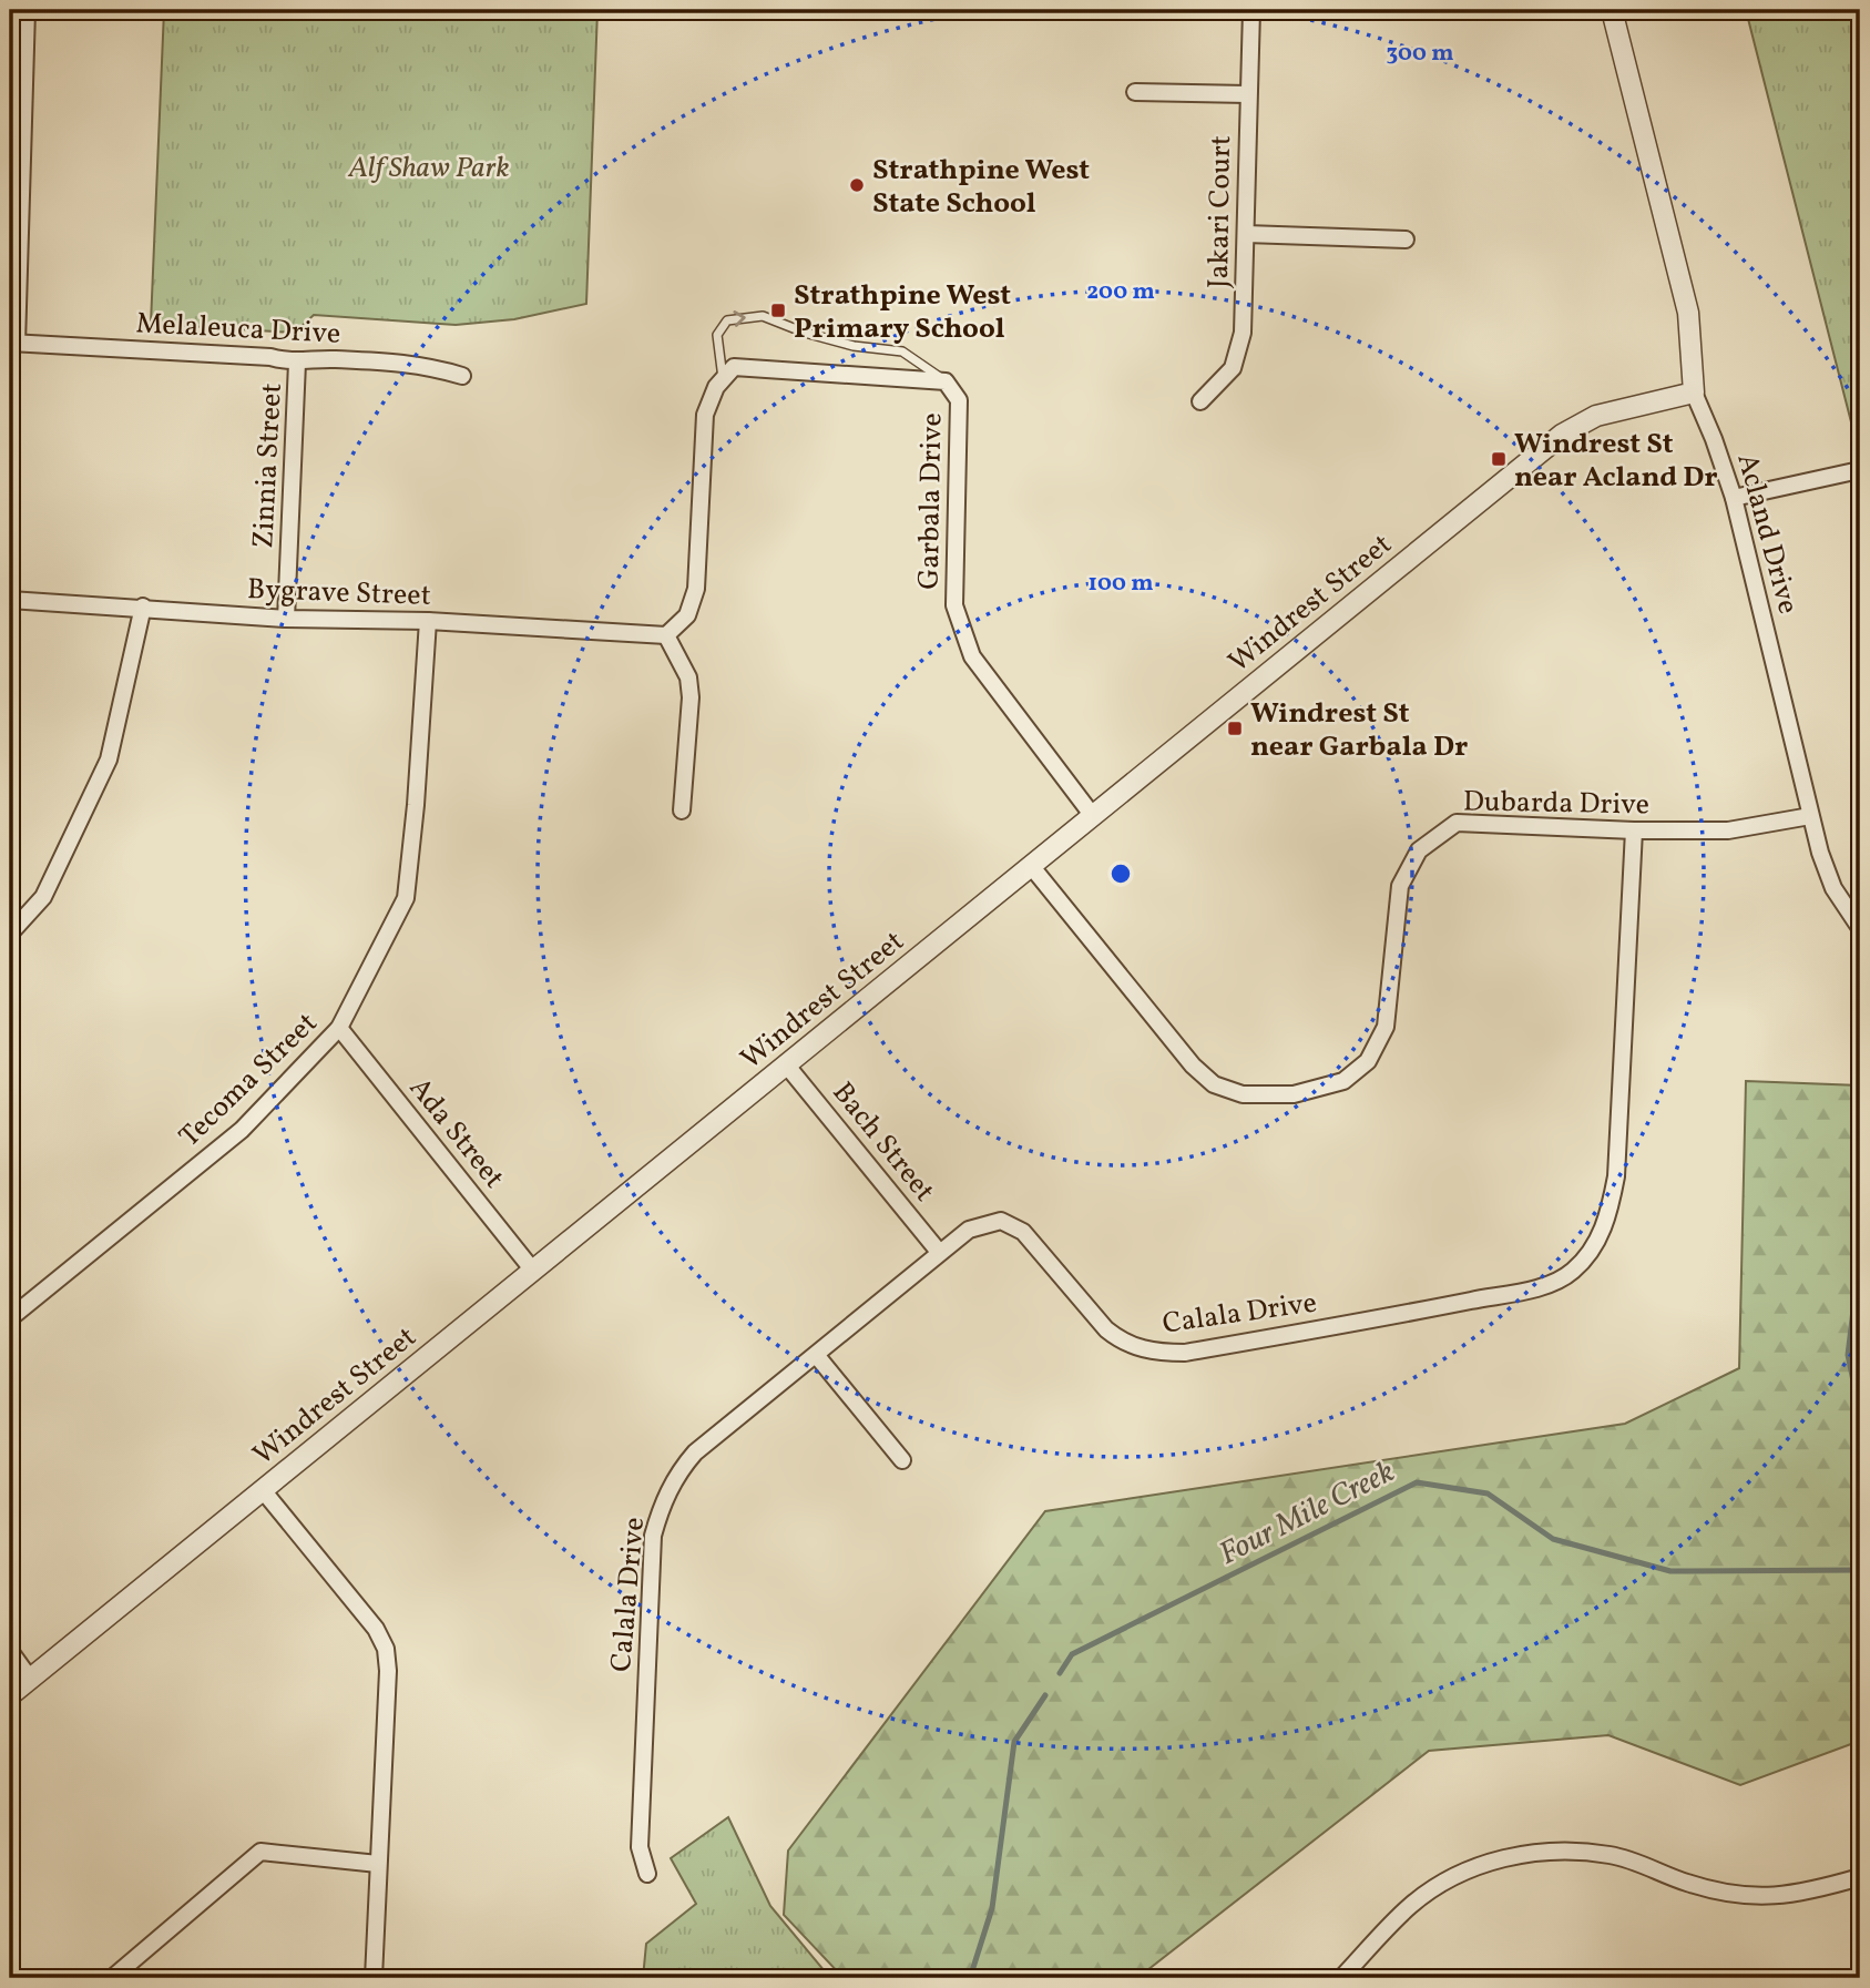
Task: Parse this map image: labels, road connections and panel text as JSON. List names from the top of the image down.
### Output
{
  "streets": {
    "street": [
      "Jakari Court",
      "Melaleuca Drive",
      "Zinnia Street",
      "Garbala Drive",
      "Acland Drive",
      "Bygrave Street",
      "Windrest Street",
      "Dubarda Drive",
      "Tecoma Street",
      "Ada Street",
      "Bach Street",
      "Calala Drive"
    ]
  },
  "crossings": [
    ["Melaleuca Drive", "Zinnia Street"],
    ["Zinnia Street", "Bygrave Street"],
    ["Garbala Drive", "Windrest Street"],
    ["Acland Drive", "Windrest Street"],
    ["Acland Drive", "Dubarda Drive"],
    ["Bygrave Street", "Tecoma Street"],
    ["Windrest Street", "Dubarda Drive"],
    ["Windrest Street", "Ada Street"],
    ["Windrest Street", "Bach Street"],
    ["Dubarda Drive", "Calala Drive"],
    ["Tecoma Street", "Ada Street"],
    ["Bach Street", "Calala Drive"]
  ],
  "water": ["Four Mile Creek"],
  "parks": ["Alf Shaw Park"],
  "places": {
    "other": ["Strathpine West State School"],
    "transit": ["Strathpine West Primary School", "Windrest St near Acland Dr", "Windrest St near Garbala Dr"]
  },
  "rings": ["300 m", "200 m", "100 m"]
}
